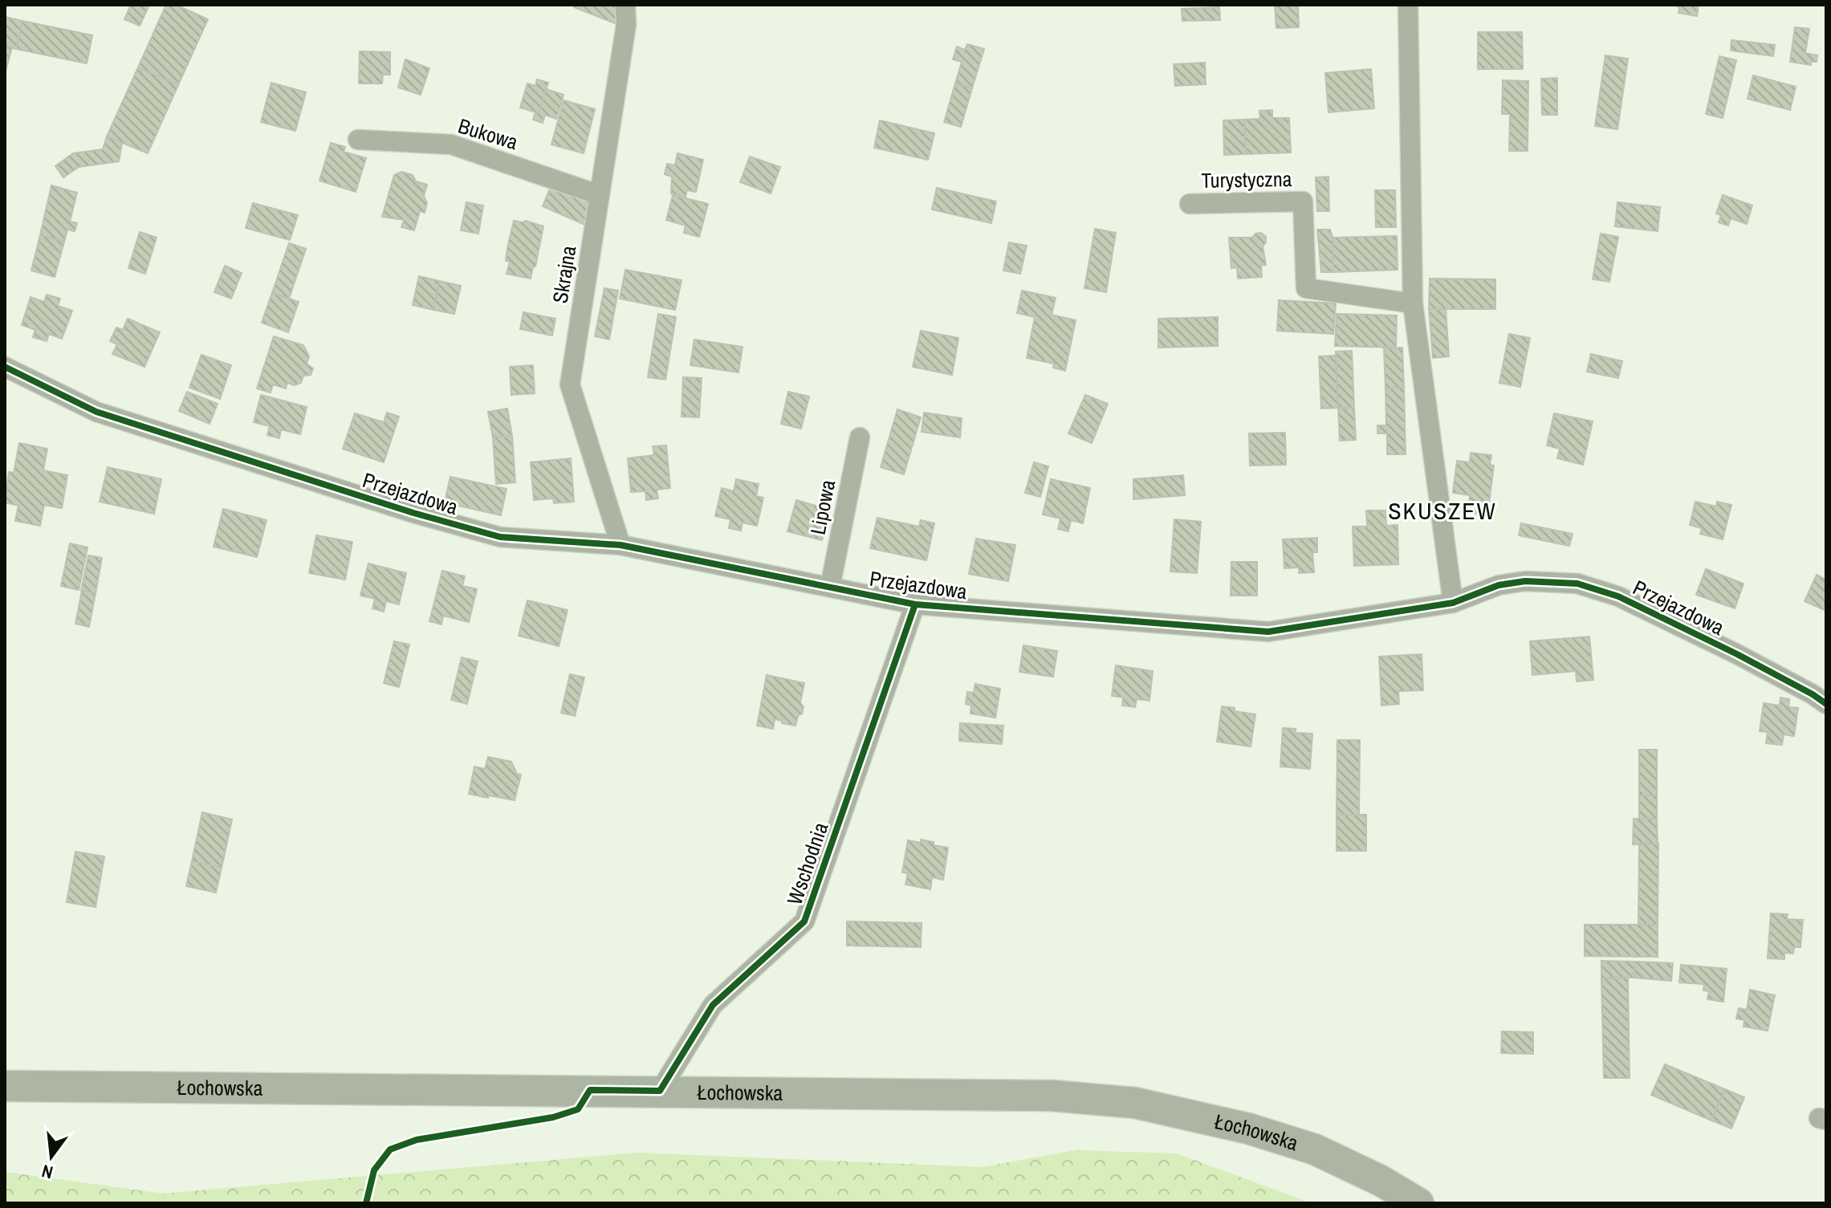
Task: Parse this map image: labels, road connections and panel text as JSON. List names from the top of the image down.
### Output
{
  "streets": {
    "main road": ["Łochowska"],
    "street": [
      "Bukowa",
      "Turystyczna",
      "Skrajna",
      "Przejazdowa",
      "Lipowa",
      "Wschodnia"
    ]
  },
  "crossings": [
    ["Bukowa", "Skrajna"],
    ["Skrajna", "Przejazdowa"],
    ["Przejazdowa", "Lipowa"],
    ["Przejazdowa", "Wschodnia"],
    ["Wschodnia", "Łochowska"]
  ],
  "districts": ["SKUSZEW"],
  "north": "bottom"
}
